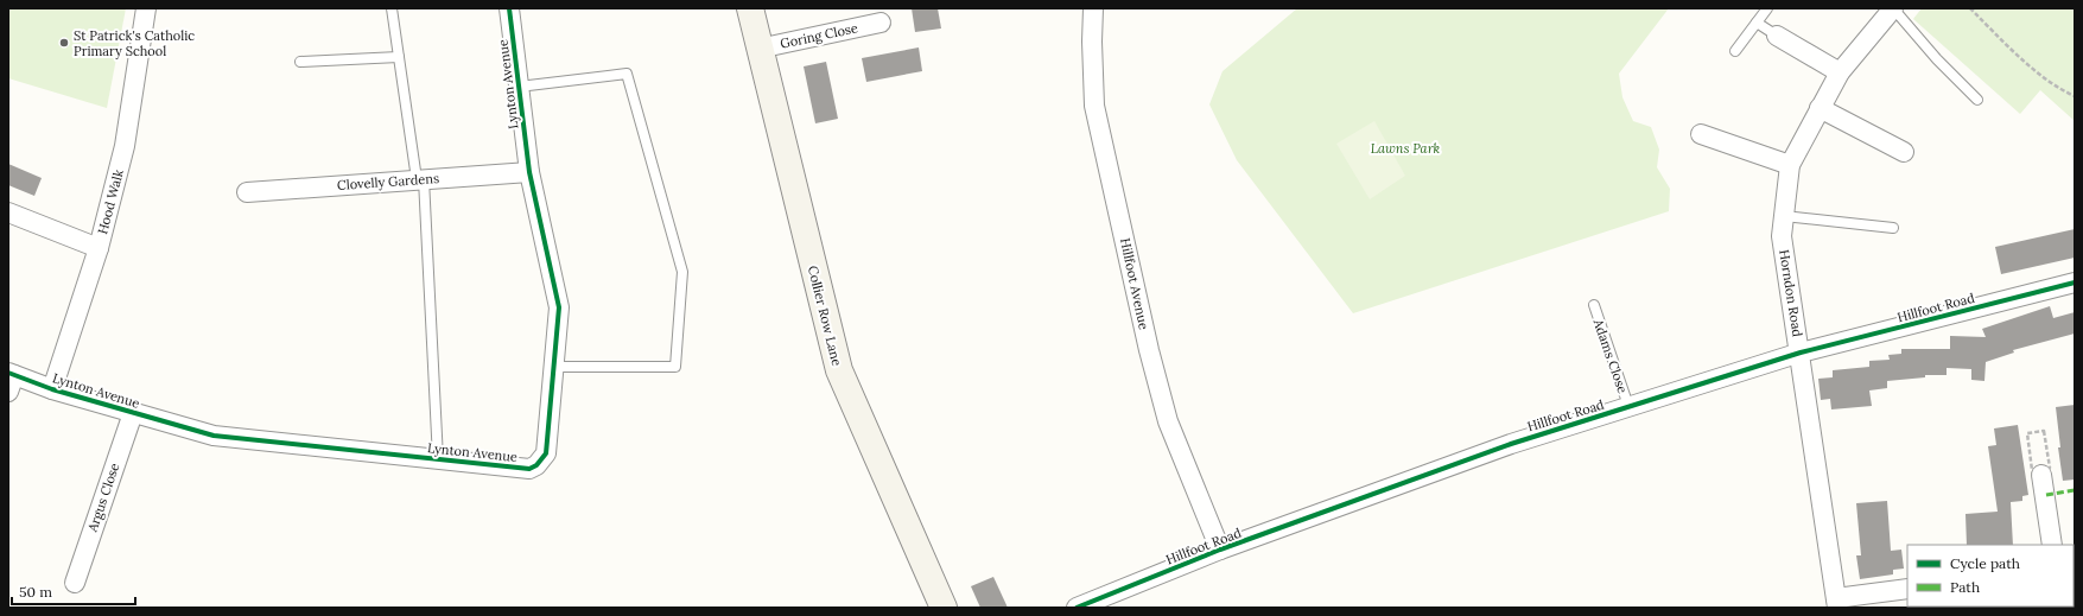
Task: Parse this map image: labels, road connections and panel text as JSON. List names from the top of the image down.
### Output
{
  "streets": {
    "main road": ["Collier Row Lane"],
    "street": [
      "Goring Close",
      "Lynton Avenue",
      "Clovelly Gardens",
      "Hood Walk",
      "Hillfoot Avenue",
      "Horndon Road",
      "Hillfoot Road",
      "Argus Close"
    ],
    "lane": ["Adams Close"]
  },
  "crossings": [
    ["Goring Close", "Collier Row Lane"],
    ["Lynton Avenue", "Clovelly Gardens"],
    ["Lynton Avenue", "Hood Walk"],
    ["Lynton Avenue", "Argus Close"],
    ["Hillfoot Avenue", "Hillfoot Road"],
    ["Horndon Road", "Hillfoot Road"],
    ["Hillfoot Road", "Adams Close"]
  ],
  "parks": ["Lawns Park"],
  "places": ["St Patrick's Catholic Primary School"],
  "legend": ["Cycle path", "Path"],
  "scale_bar": "50 m"
}
